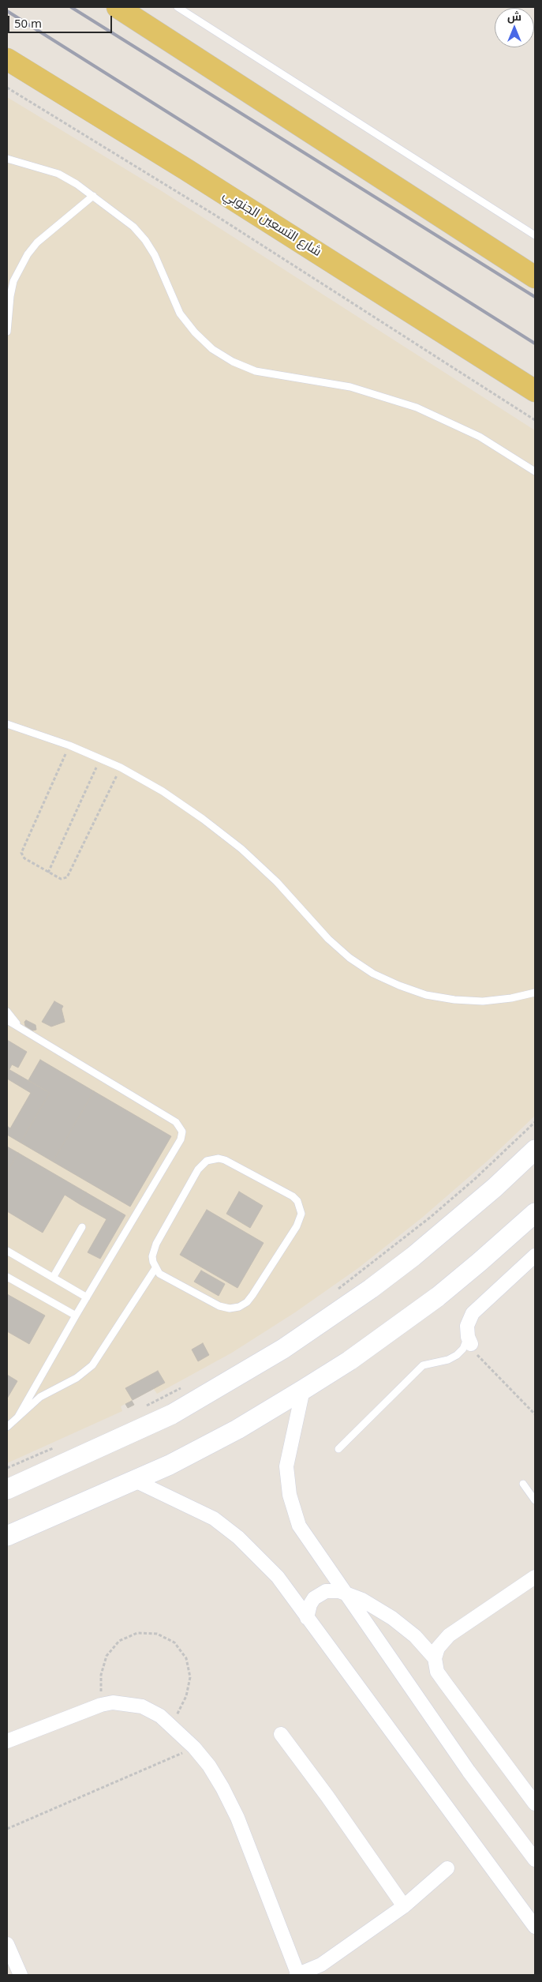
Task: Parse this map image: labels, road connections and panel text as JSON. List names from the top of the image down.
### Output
{
  "streets": {
    "main road": ["شارع التسعين الجنوبي"]
  },
  "scale_bar": "50 m",
  "north": "top"
}
